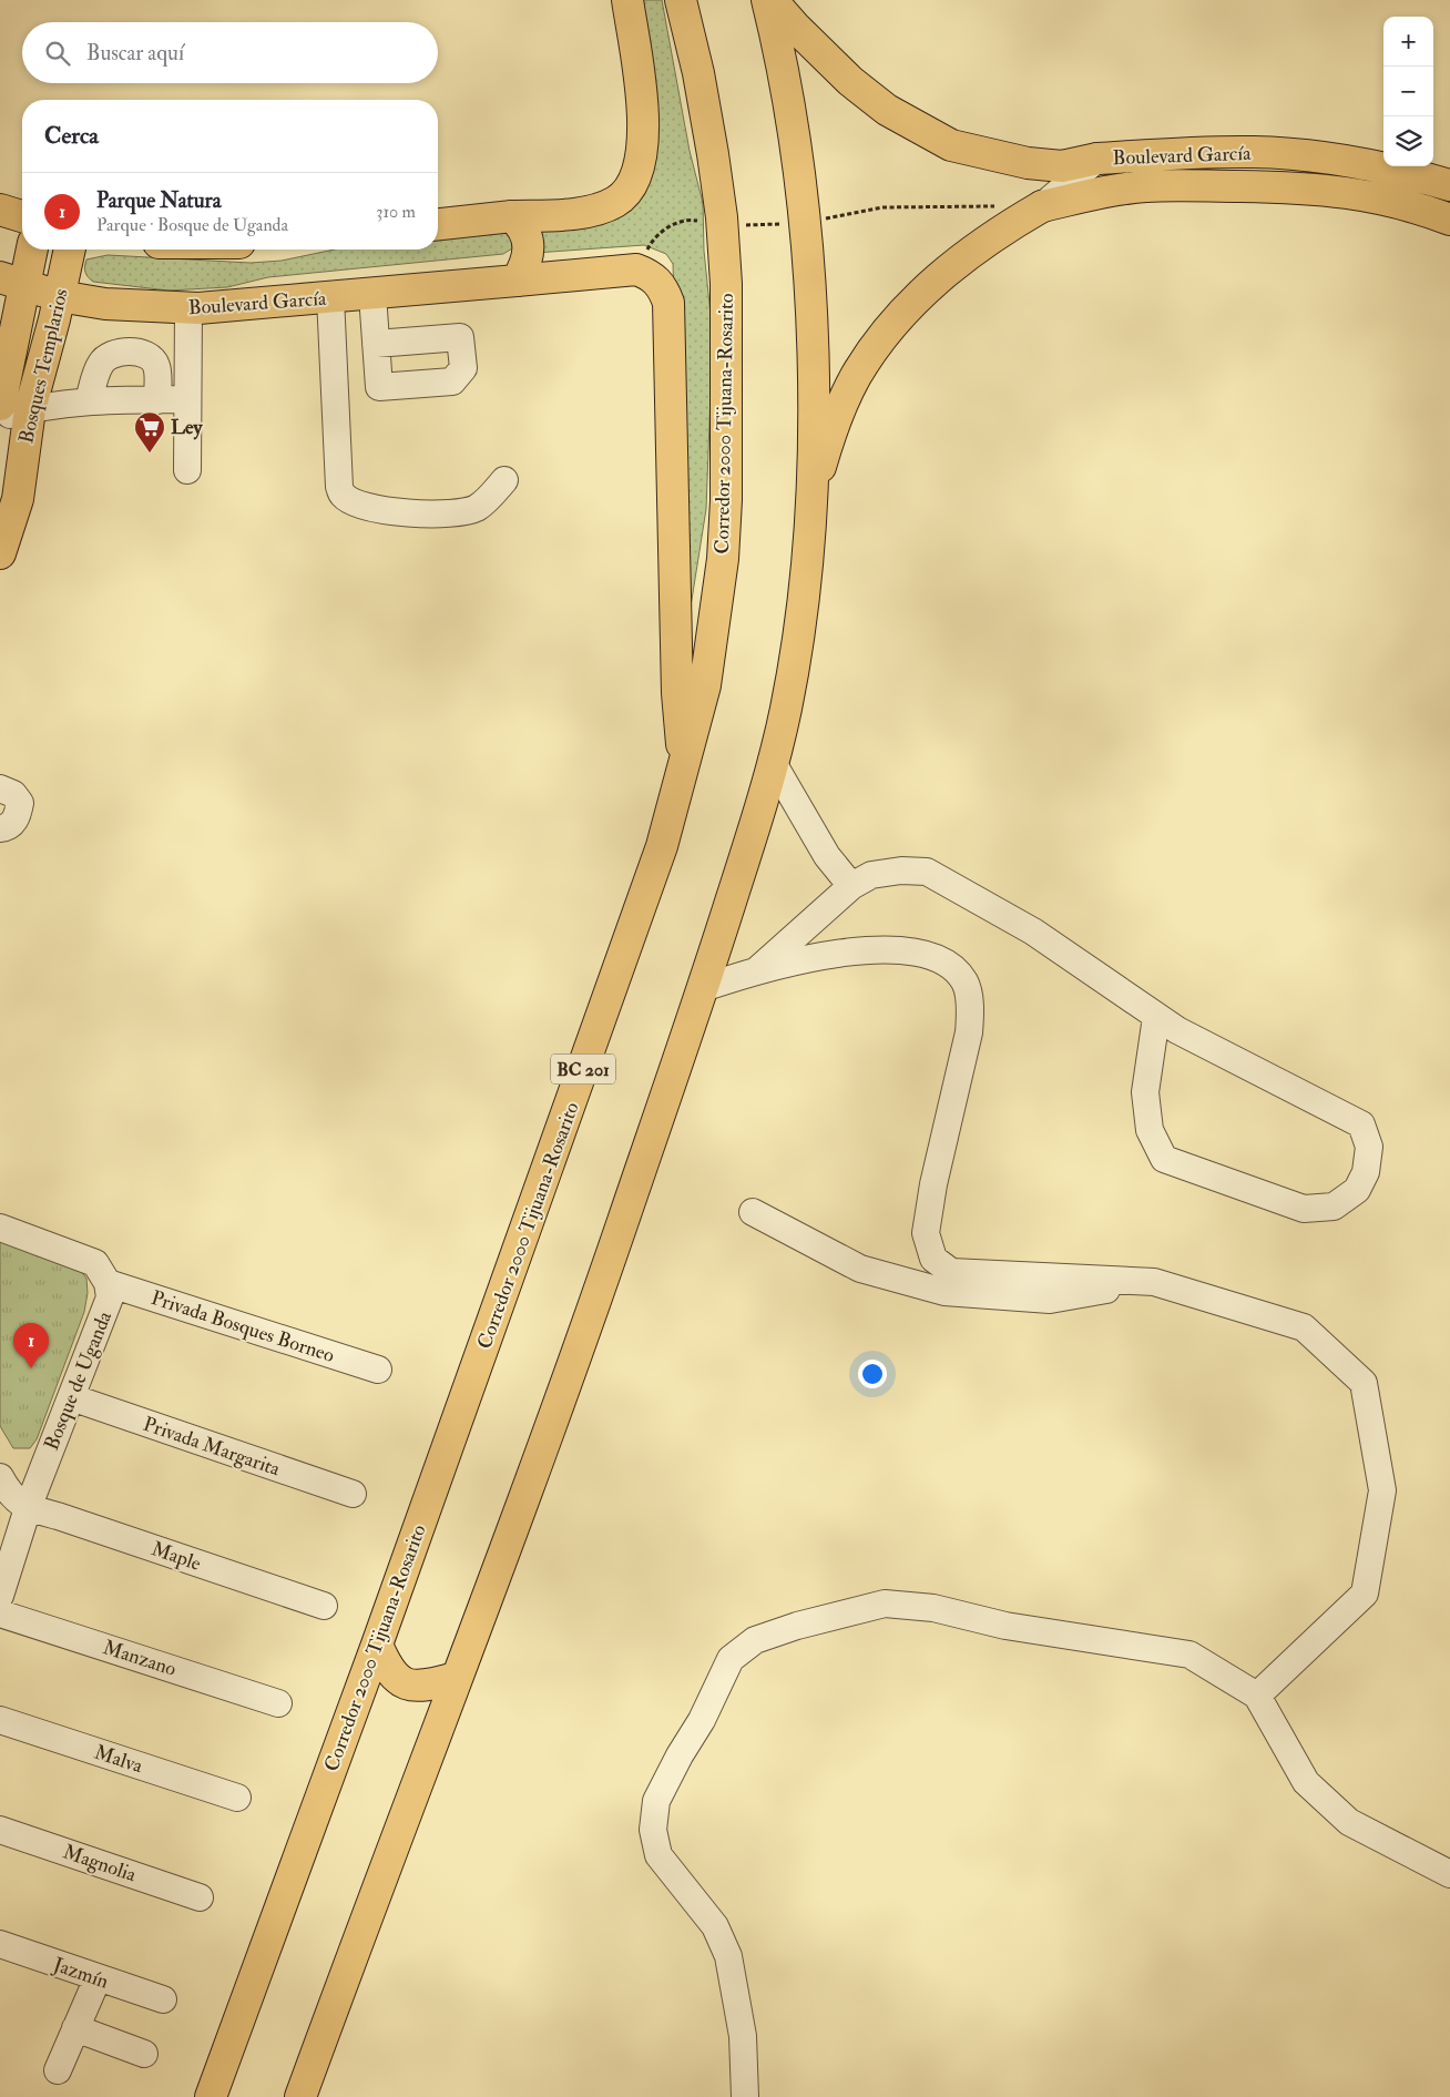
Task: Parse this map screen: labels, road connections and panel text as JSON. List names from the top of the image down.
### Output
{
  "streets": {
    "main road": [
      "Boulevard García",
      "Bosques Templarios",
      "Corredor 2000 Tijuana-Rosarito",
      "BC 201"
    ],
    "street": [
      "Privada Bosques Borneo",
      "Bosque de Uganda",
      "Privada Margarita",
      "Maple",
      "Manzano",
      "Malva",
      "Magnolia",
      "Jazmín"
    ]
  },
  "crossings": [
    ["Boulevard García", "Bosques Templarios"],
    ["Boulevard García", "Corredor 2000 Tijuana-Rosarito"],
    ["Privada Bosques Borneo", "Bosque de Uganda"],
    ["Bosque de Uganda", "Privada Margarita"],
    ["Bosque de Uganda", "Maple"]
  ],
  "places": {
    "supermarket": ["Ley"]
  },
  "page": {
    "map_buttons": ["+", "−"],
    "search": "Buscar aquí",
    "heading": "Cerca",
    "list": [
      {
        "mark": "1",
        "name": "Parque Natura",
        "note": "Parque · Bosque de Uganda",
        "value": "310 m"
      }
    ],
    "pins": "1"
  }
}
